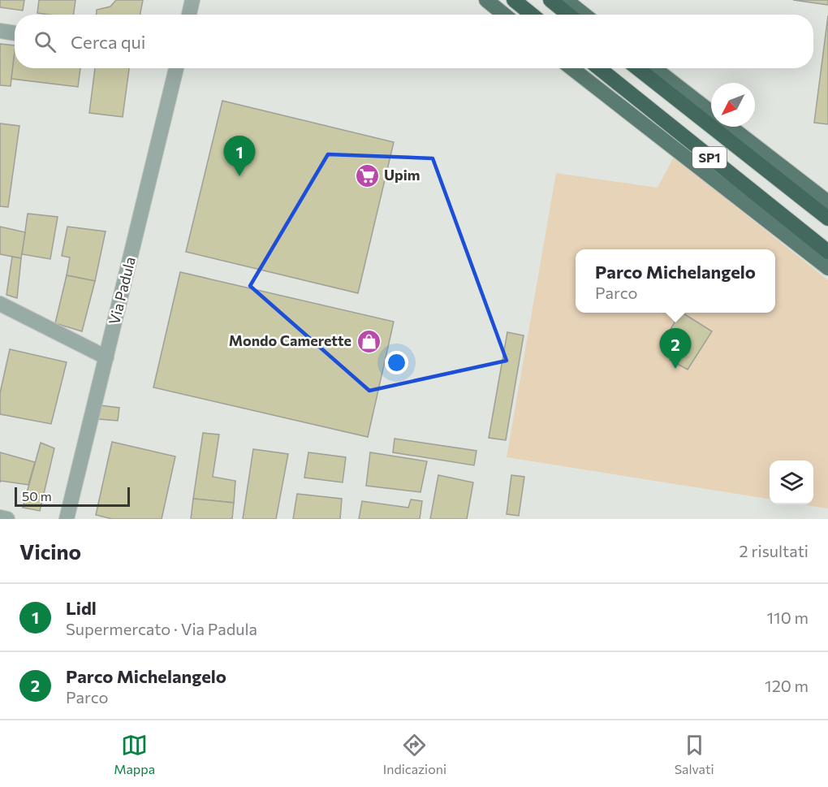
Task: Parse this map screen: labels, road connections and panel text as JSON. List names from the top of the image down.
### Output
{
  "streets": {
    "highway": ["SP1"],
    "street": ["Via Padula"]
  },
  "places": {
    "supermarket": ["Upim"],
    "shop": ["Mondo Camerette"]
  },
  "scale_bar": "50 m",
  "north": "bottom left",
  "page": {
    "search": "Cerca qui",
    "pins": ["1", "2"],
    "popup": ["Parco Michelangelo", "Parco"],
    "scale": "50 m",
    "heading": ["Vicino", "2 risultati"],
    "list": [
      {
        "mark": "1",
        "name": "Lidl",
        "note": "Supermercato · Via Padula",
        "value": "110 m"
      },
      {
        "mark": "2",
        "name": "Parco Michelangelo",
        "note": "Parco",
        "value": "120 m"
      }
    ],
    "nav": ["Mappa", "Indicazioni", "Salvati"]
  }
}
